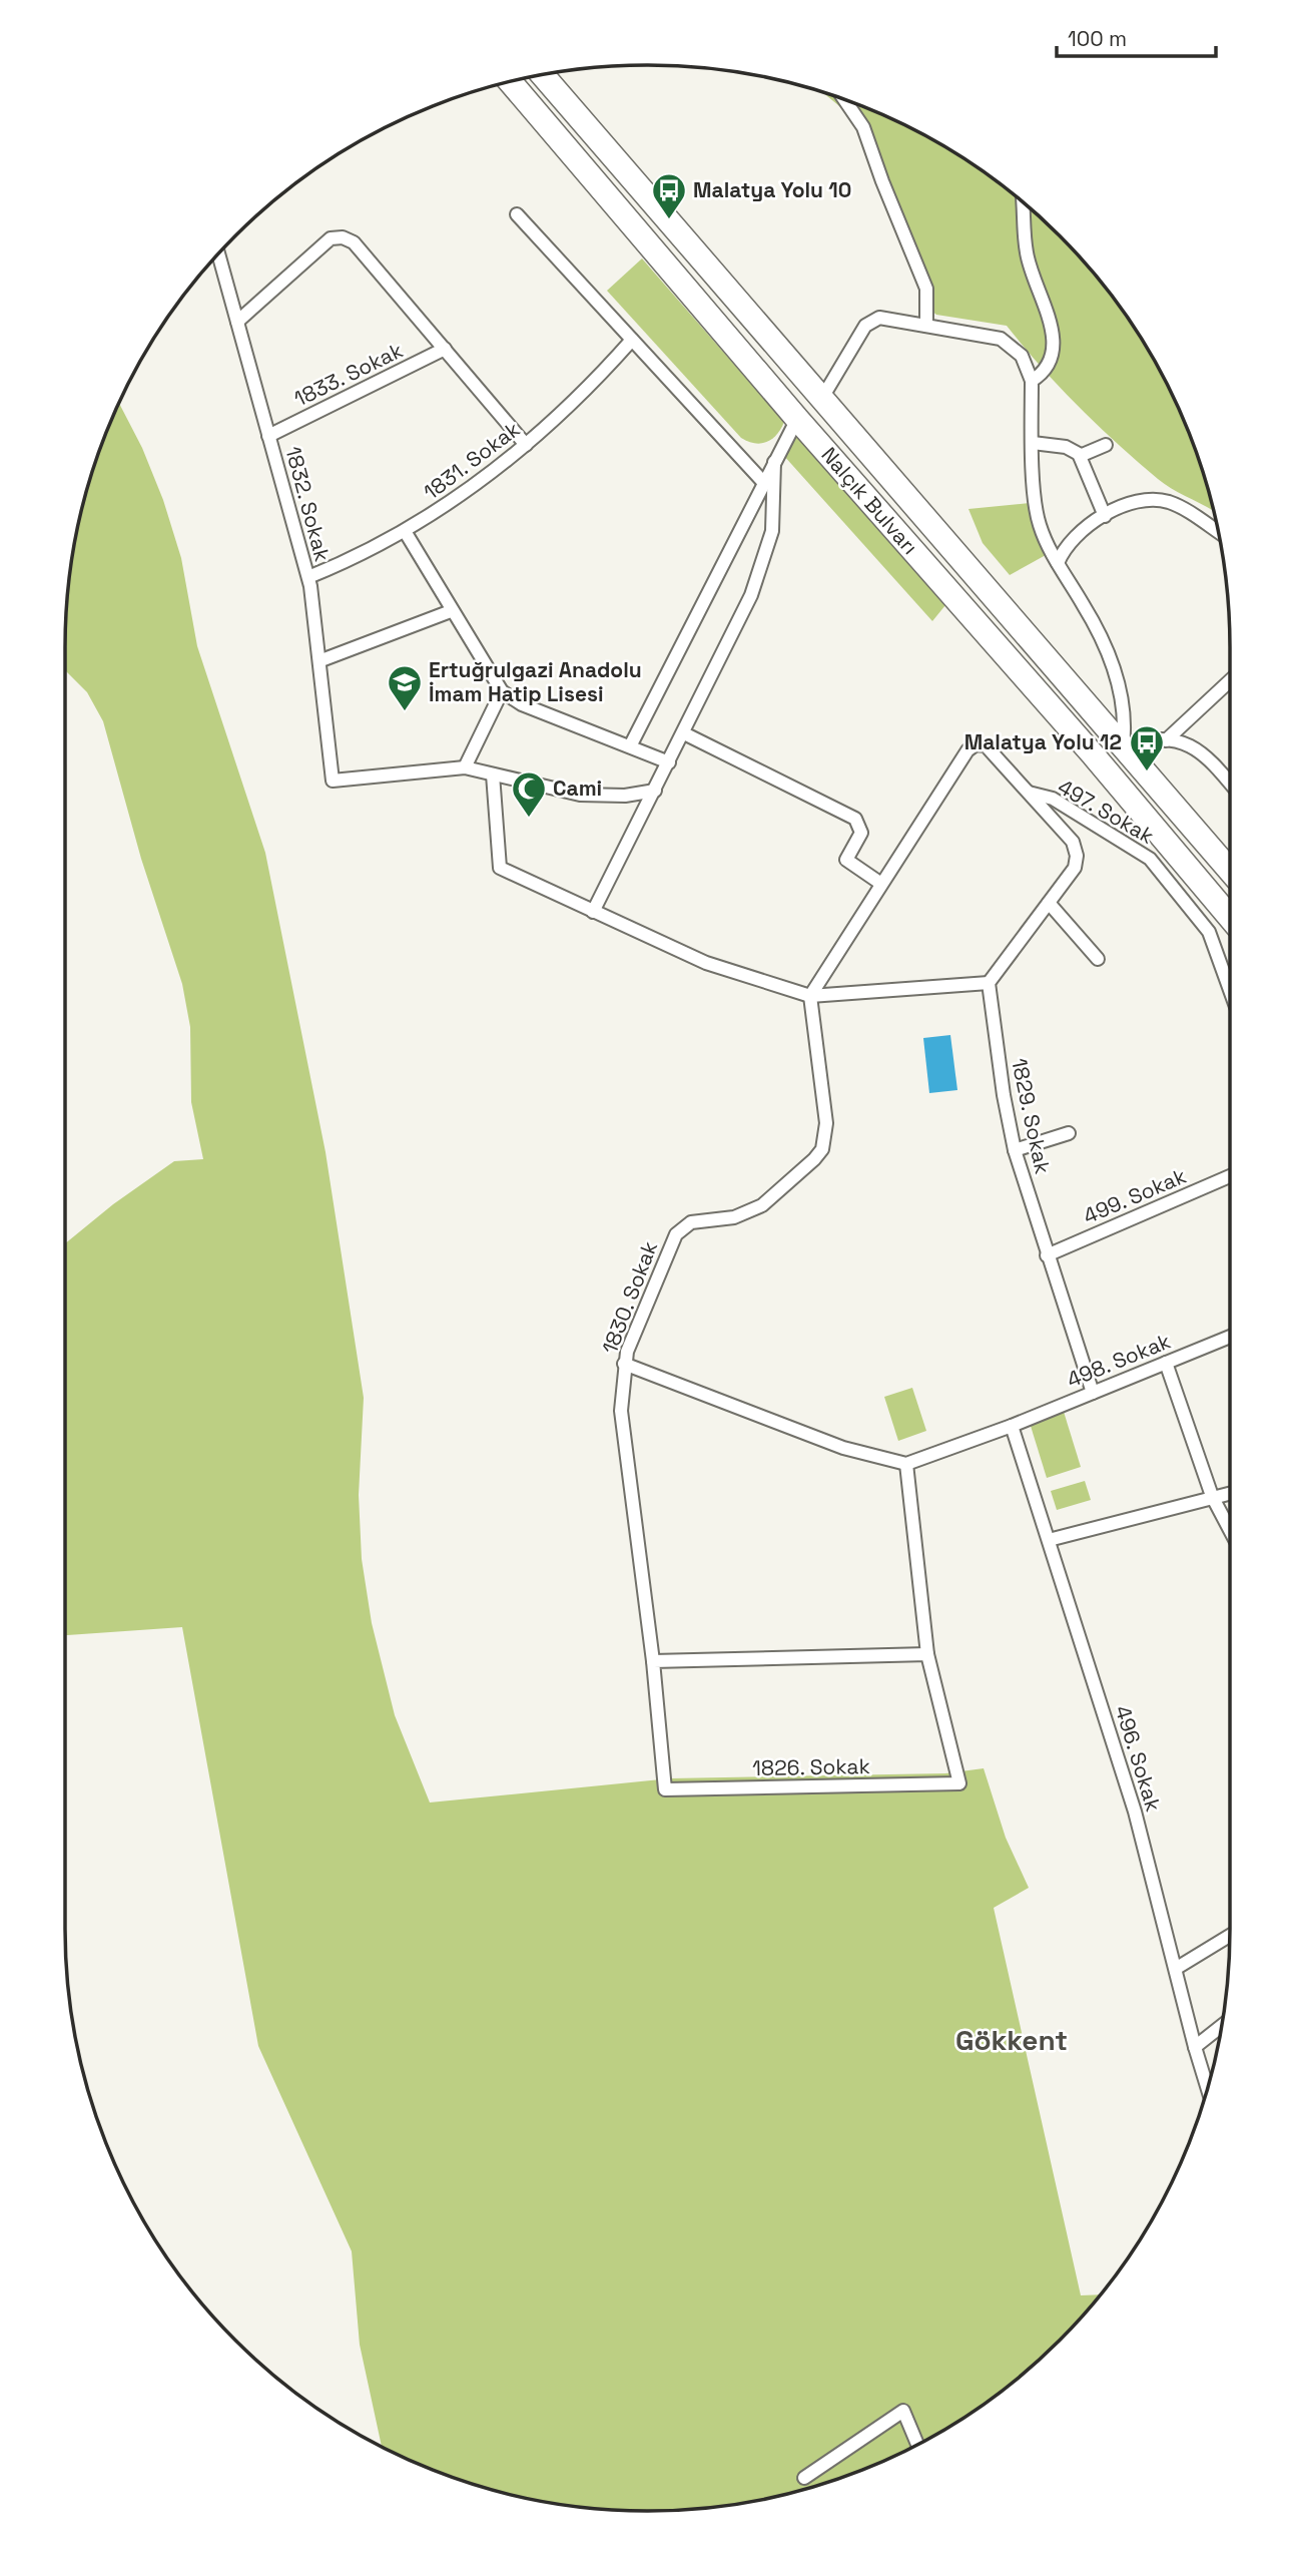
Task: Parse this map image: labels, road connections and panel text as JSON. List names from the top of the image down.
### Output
{
  "streets": {
    "highway": ["Nalçık Bulvarı"],
    "street": [
      "1833. Sokak",
      "1831. Sokak",
      "1832. Sokak",
      "497. Sokak",
      "1829. Sokak",
      "499. Sokak",
      "1830. Sokak",
      "498. Sokak",
      "496. Sokak",
      "1826. Sokak"
    ]
  },
  "crossings": [
    ["1833. Sokak", "1832. Sokak"],
    ["1831. Sokak", "1832. Sokak"],
    ["1829. Sokak", "499. Sokak"],
    ["1829. Sokak", "498. Sokak"],
    ["1830. Sokak", "1826. Sokak"],
    ["498. Sokak", "496. Sokak"]
  ],
  "districts": ["Gökkent"],
  "places": {
    "bus stop": ["Malatya Yolu 10", "Malatya Yolu 12"],
    "school or university": ["Ertuğrulgazi Anadolu İmam Hatip Lisesi"],
    "mosque": ["Cami"]
  },
  "scale_bar": "100 m"
}
